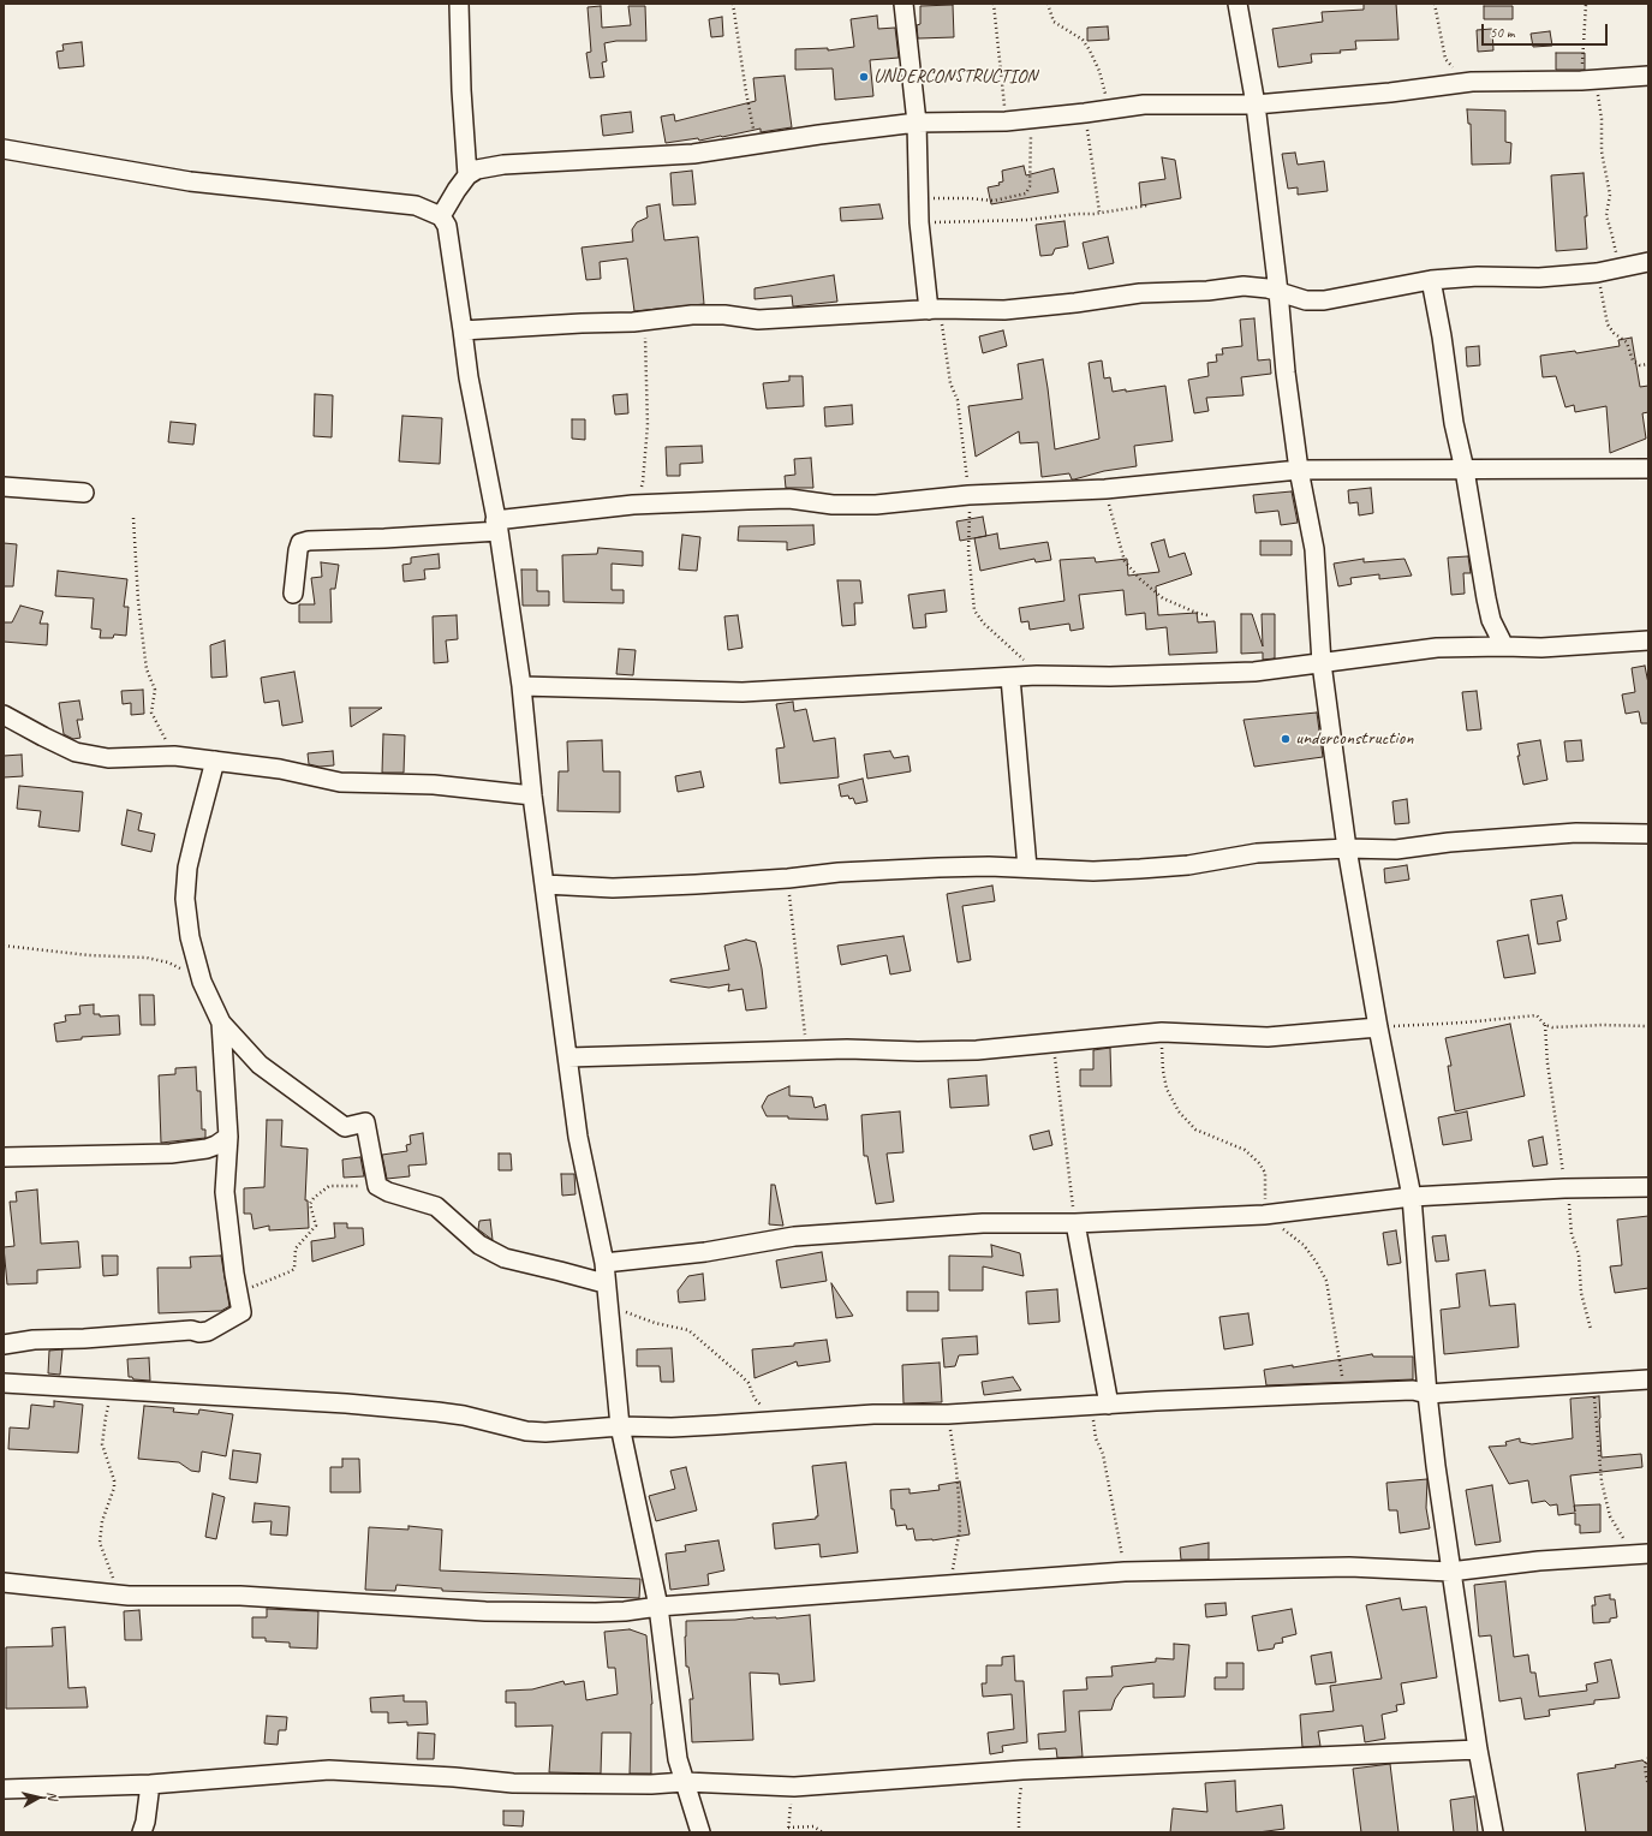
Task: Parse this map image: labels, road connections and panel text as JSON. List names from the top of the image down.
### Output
{
  "places": ["UNDERCONSTRUCTION", "underconstruction"],
  "scale_bar": "50 m",
  "north": "right"
}
